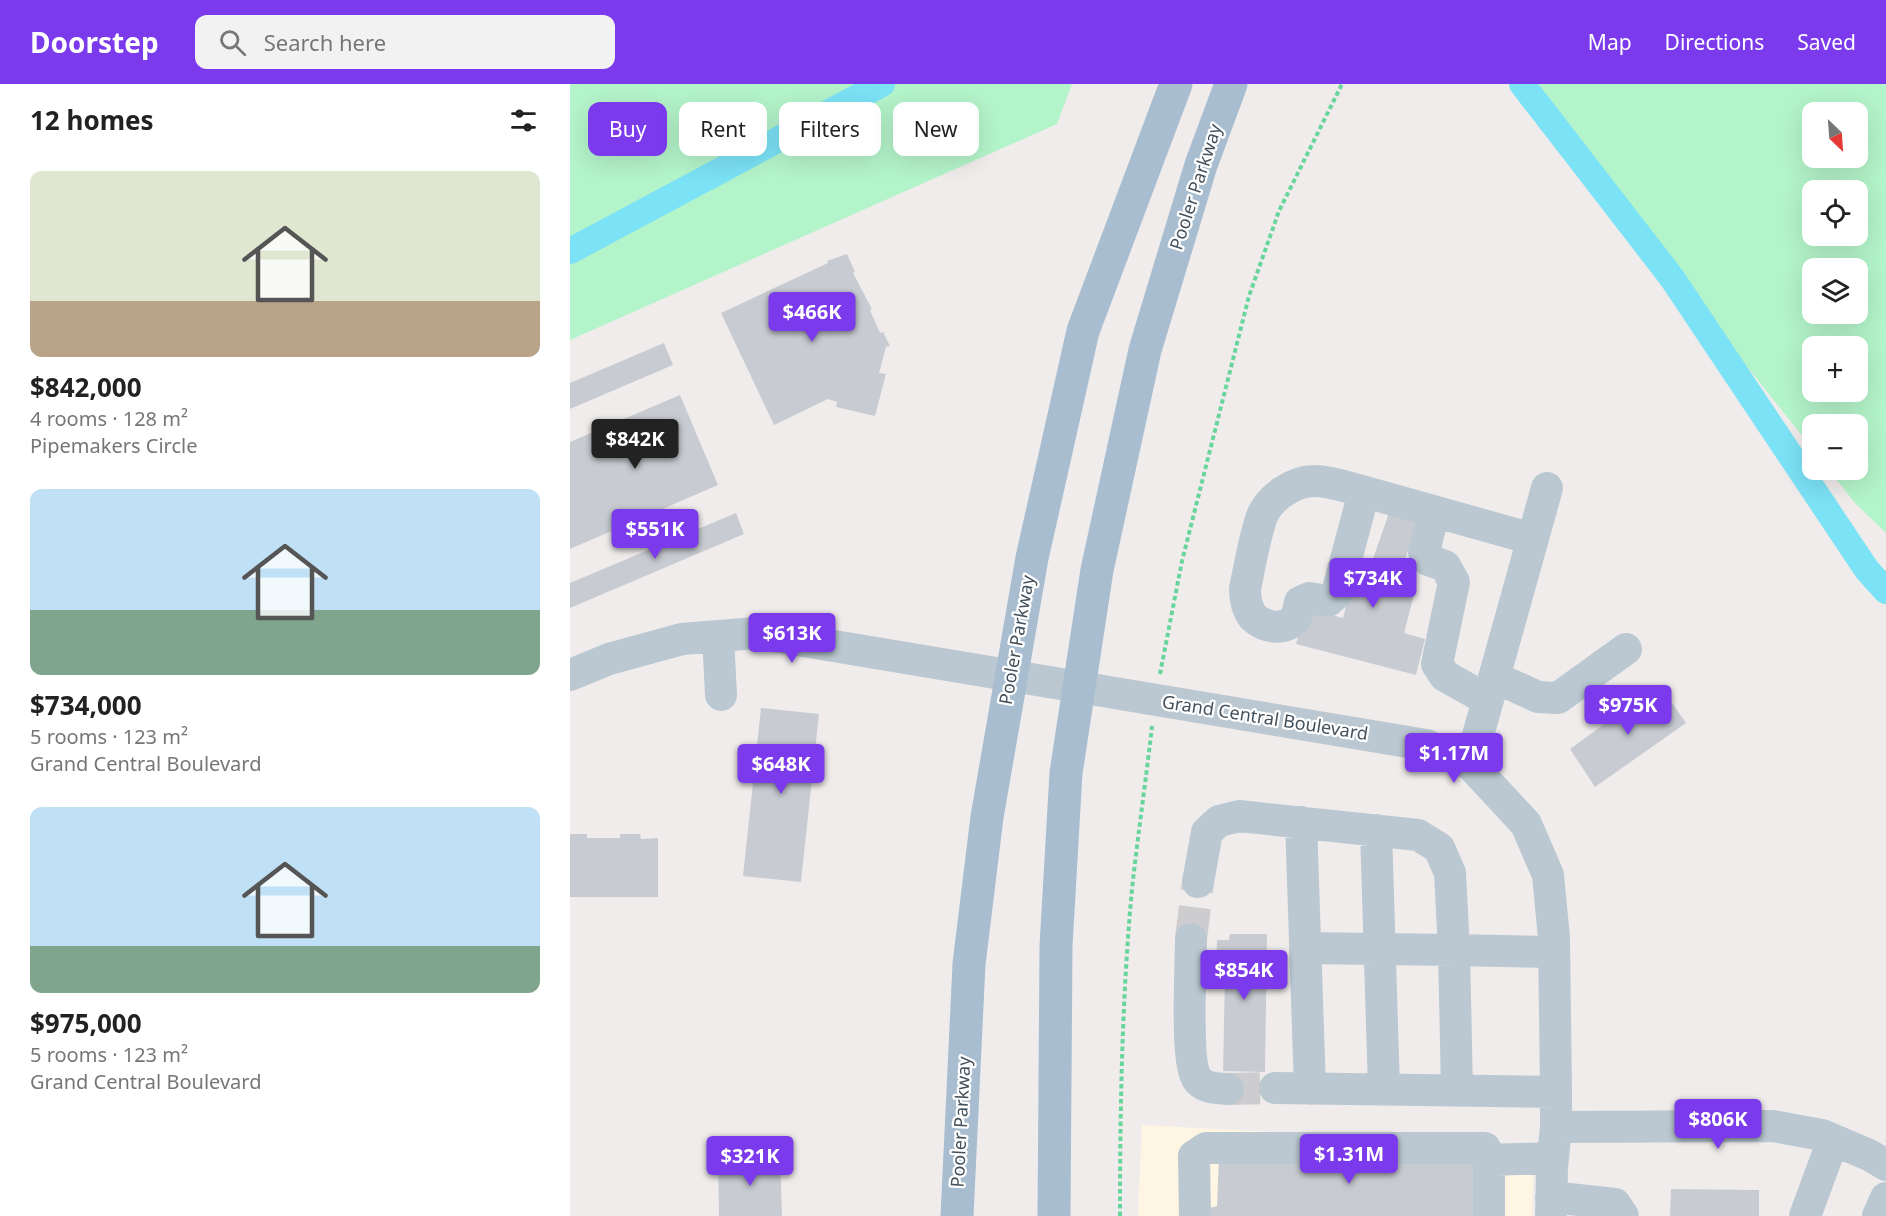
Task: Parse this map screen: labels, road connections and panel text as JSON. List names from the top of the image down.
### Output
{
  "streets": {
    "main road": ["Pooler Parkway"],
    "street": ["Grand Central Boulevard"]
  },
  "crossings": [
    ["Pooler Parkway", "Grand Central Boulevard"]
  ],
  "north": "bottom right",
  "page": {
    "header": "Doorstep",
    "search": "Search here",
    "nav": ["Map", "Directions", "Saved"],
    "heading": "12 homes",
    "map_buttons": ["+", "−"],
    "chip": [
      "Buy",
      "Rent",
      "Filters",
      "New"
    ],
    "list": [
      {
        "name": "$842,000",
        "note": "4 rooms · 128 m² · Pipemakers Circle"
      },
      {
        "name": "$734,000",
        "note": "5 rooms · 123 m² · Grand Central Boulevard"
      },
      {
        "name": "$975,000",
        "note": "5 rooms · 123 m² · Grand Central Boulevard"
      }
    ],
    "price": [
      "$466K",
      "$842K",
      "$551K",
      "$734K",
      "$613K",
      "$975K",
      "$1.17M",
      "$648K",
      "$854K",
      "$806K",
      "$1.31M",
      "$321K"
    ]
  }
}
